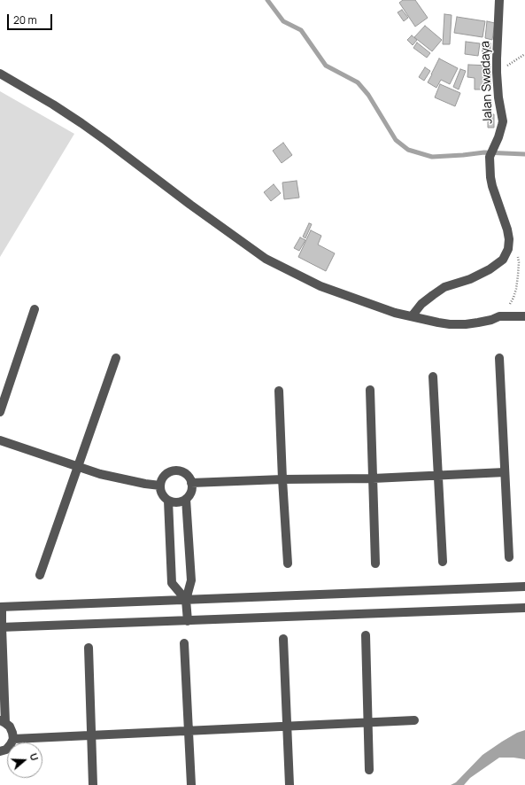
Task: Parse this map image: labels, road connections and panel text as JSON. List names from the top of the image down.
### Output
{
  "streets": {
    "street": ["Jalan Swadaya"]
  },
  "scale_bar": "20 m",
  "north": "right"
}
